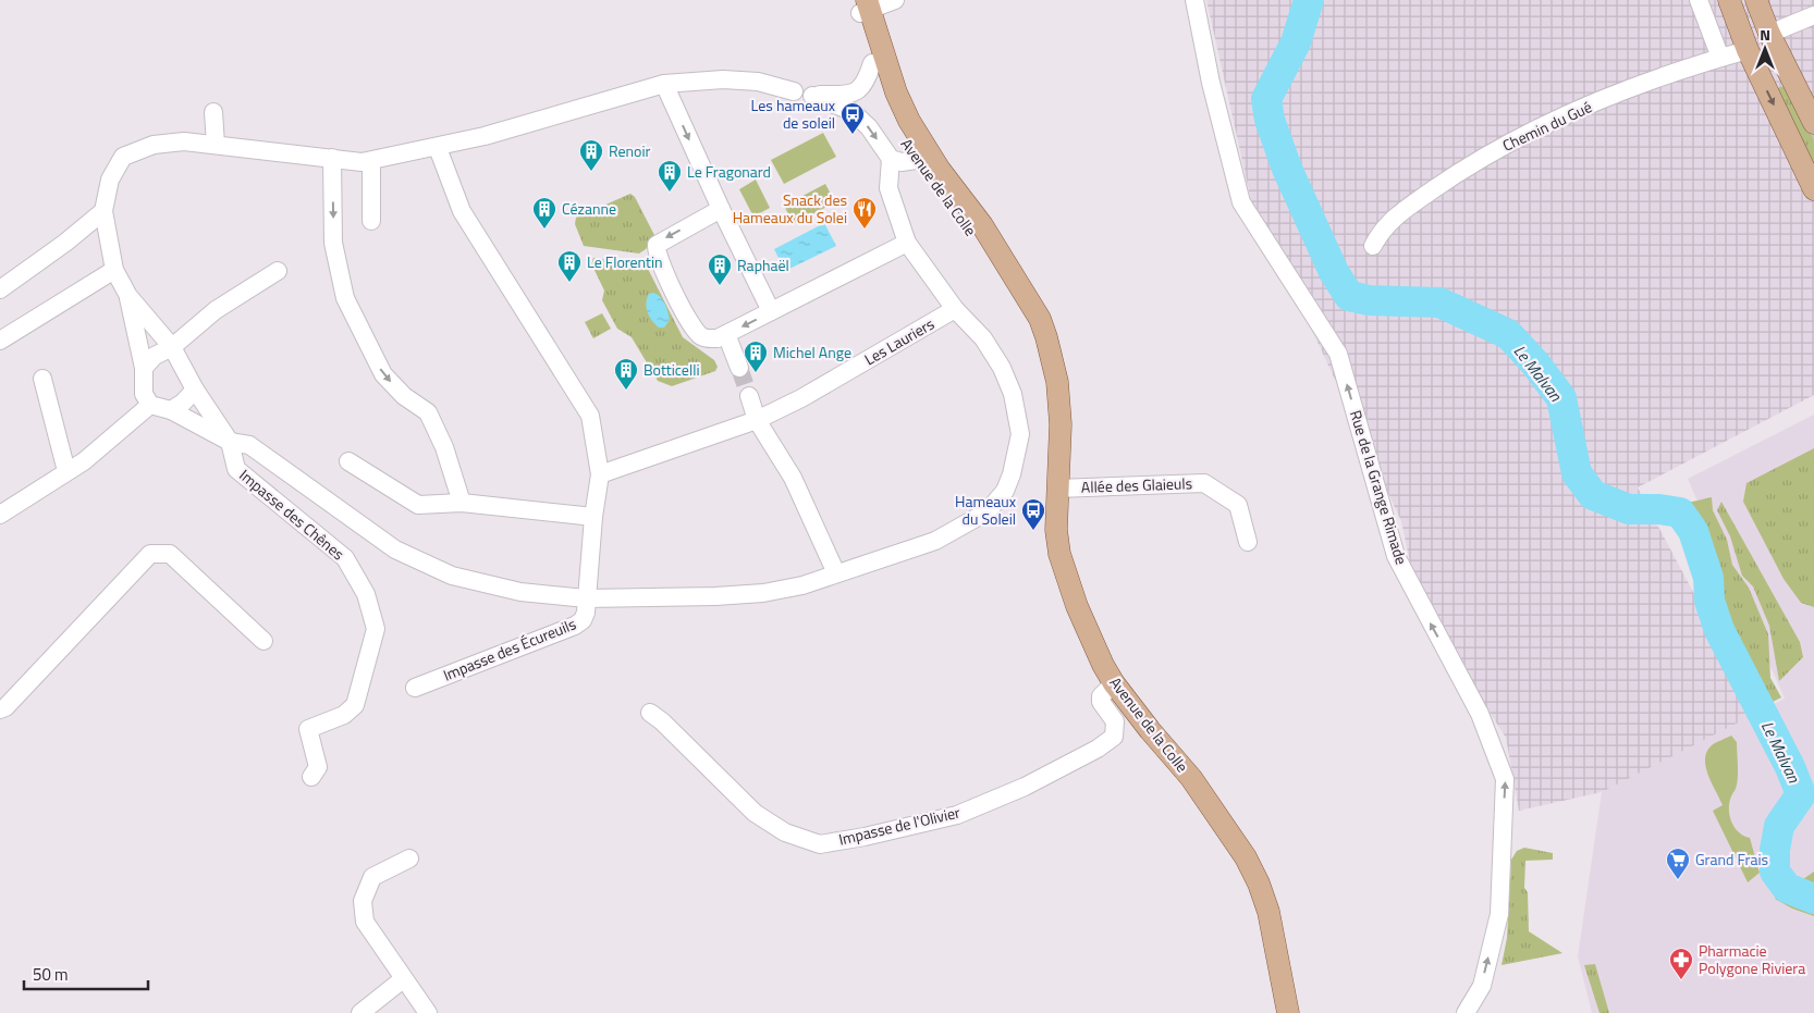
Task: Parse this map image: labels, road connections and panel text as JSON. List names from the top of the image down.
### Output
{
  "streets": {
    "main road": ["Avenue de la Colle"],
    "street": [
      "Chemin du Gué",
      "Les Lauriers",
      "Allée des Glaieuls",
      "Rue de la Grange Rimade",
      "Impasse des Chênes",
      "Impasse des Écureuils",
      "Impasse de l'Olivier"
    ]
  },
  "crossings": [
    ["Avenue de la Colle", "Allée des Glaieuls"],
    ["Avenue de la Colle", "Impasse de l'Olivier"],
    ["Les Lauriers", "Impasse des Écureuils"]
  ],
  "one_way": ["Rue de la Grange Rimade"],
  "water": ["Le Malvan"],
  "places": {
    "bus stop": ["Les hameaux de soleil", "Hameaux du Soleil"],
    "building": [
      "Renoir",
      "Le Fragonard",
      "Cézanne",
      "Le Florentin",
      "Raphaël",
      "Michel Ange",
      "Botticelli"
    ],
    "restaurant": ["Snack des Hameaux du Solei"],
    "supermarket": ["Grand Frais"],
    "pharmacy": ["Pharmacie Polygone Riviera"]
  },
  "scale_bar": "50 m",
  "north": "top"
}
